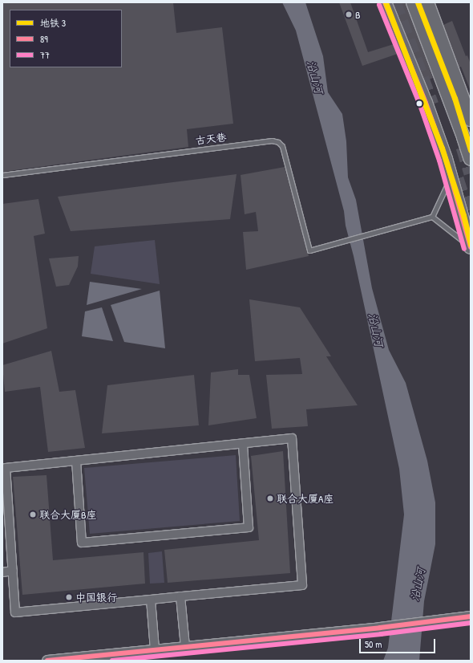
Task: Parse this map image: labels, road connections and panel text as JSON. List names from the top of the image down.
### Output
{
  "streets": {
    "lane": ["古天巷"]
  },
  "water": ["沿山河"],
  "places": [
    "B",
    "联合大厦A座",
    "联合大厦B座",
    "中国银行"
  ],
  "lines": ["metro line 3", "transit line 89", "transit line 77"],
  "legend": ["地铁 3", "89", "77"],
  "scale_bar": "50 m"
}
